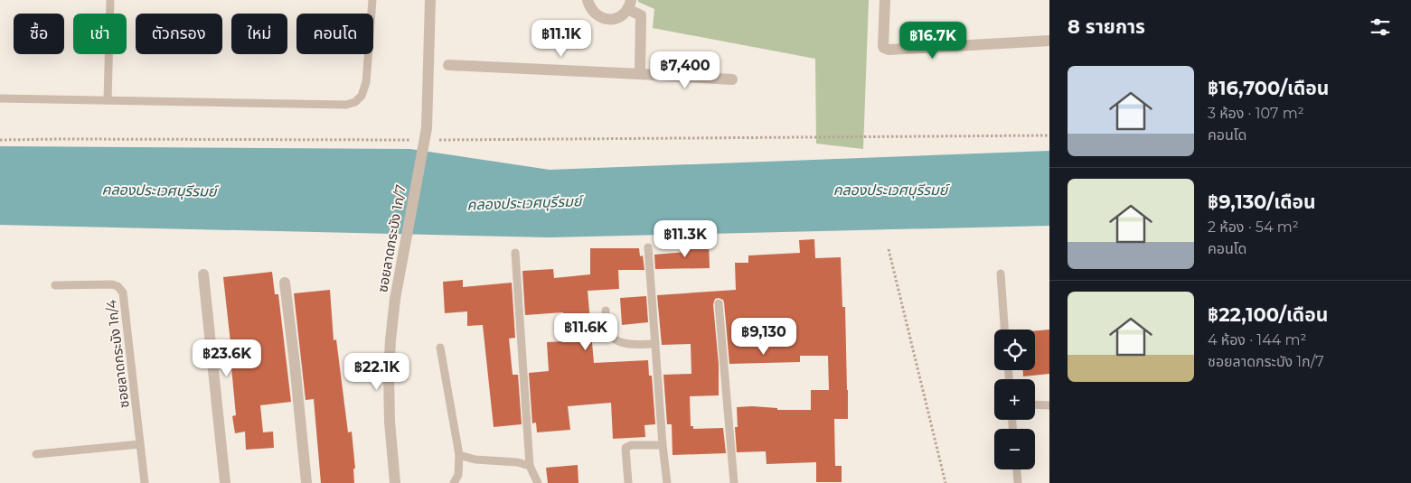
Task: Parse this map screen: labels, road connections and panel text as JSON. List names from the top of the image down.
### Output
{
  "streets": {
    "street": ["ซอยลาดกระบัง 1ก/7"],
    "lane": ["ซอยลาดกระบัง 1ก/4"]
  },
  "water": ["คลองประเวศบุรีรมย์"],
  "page": {
    "heading": "8 รายการ",
    "chip": [
      "ซื้อ",
      "เช่า",
      "ตัวกรอง",
      "ใหม่",
      "คอนโด"
    ],
    "price": [
      "฿11.1K",
      "฿16.7K",
      "฿7,400",
      "฿11.3K",
      "฿11.6K",
      "฿9,130",
      "฿23.6K",
      "฿22.1K"
    ],
    "list": [
      {
        "name": "฿16,700/เดือน",
        "note": "3 ห้อง · 107 m² · คอนโด"
      },
      {
        "name": "฿9,130/เดือน",
        "note": "2 ห้อง · 54 m² · คอนโด"
      },
      {
        "name": "฿22,100/เดือน",
        "note": "4 ห้อง · 144 m² · ซอยลาดกระบัง 1ก/7"
      }
    ],
    "map_buttons": ["+", "−"]
  }
}
